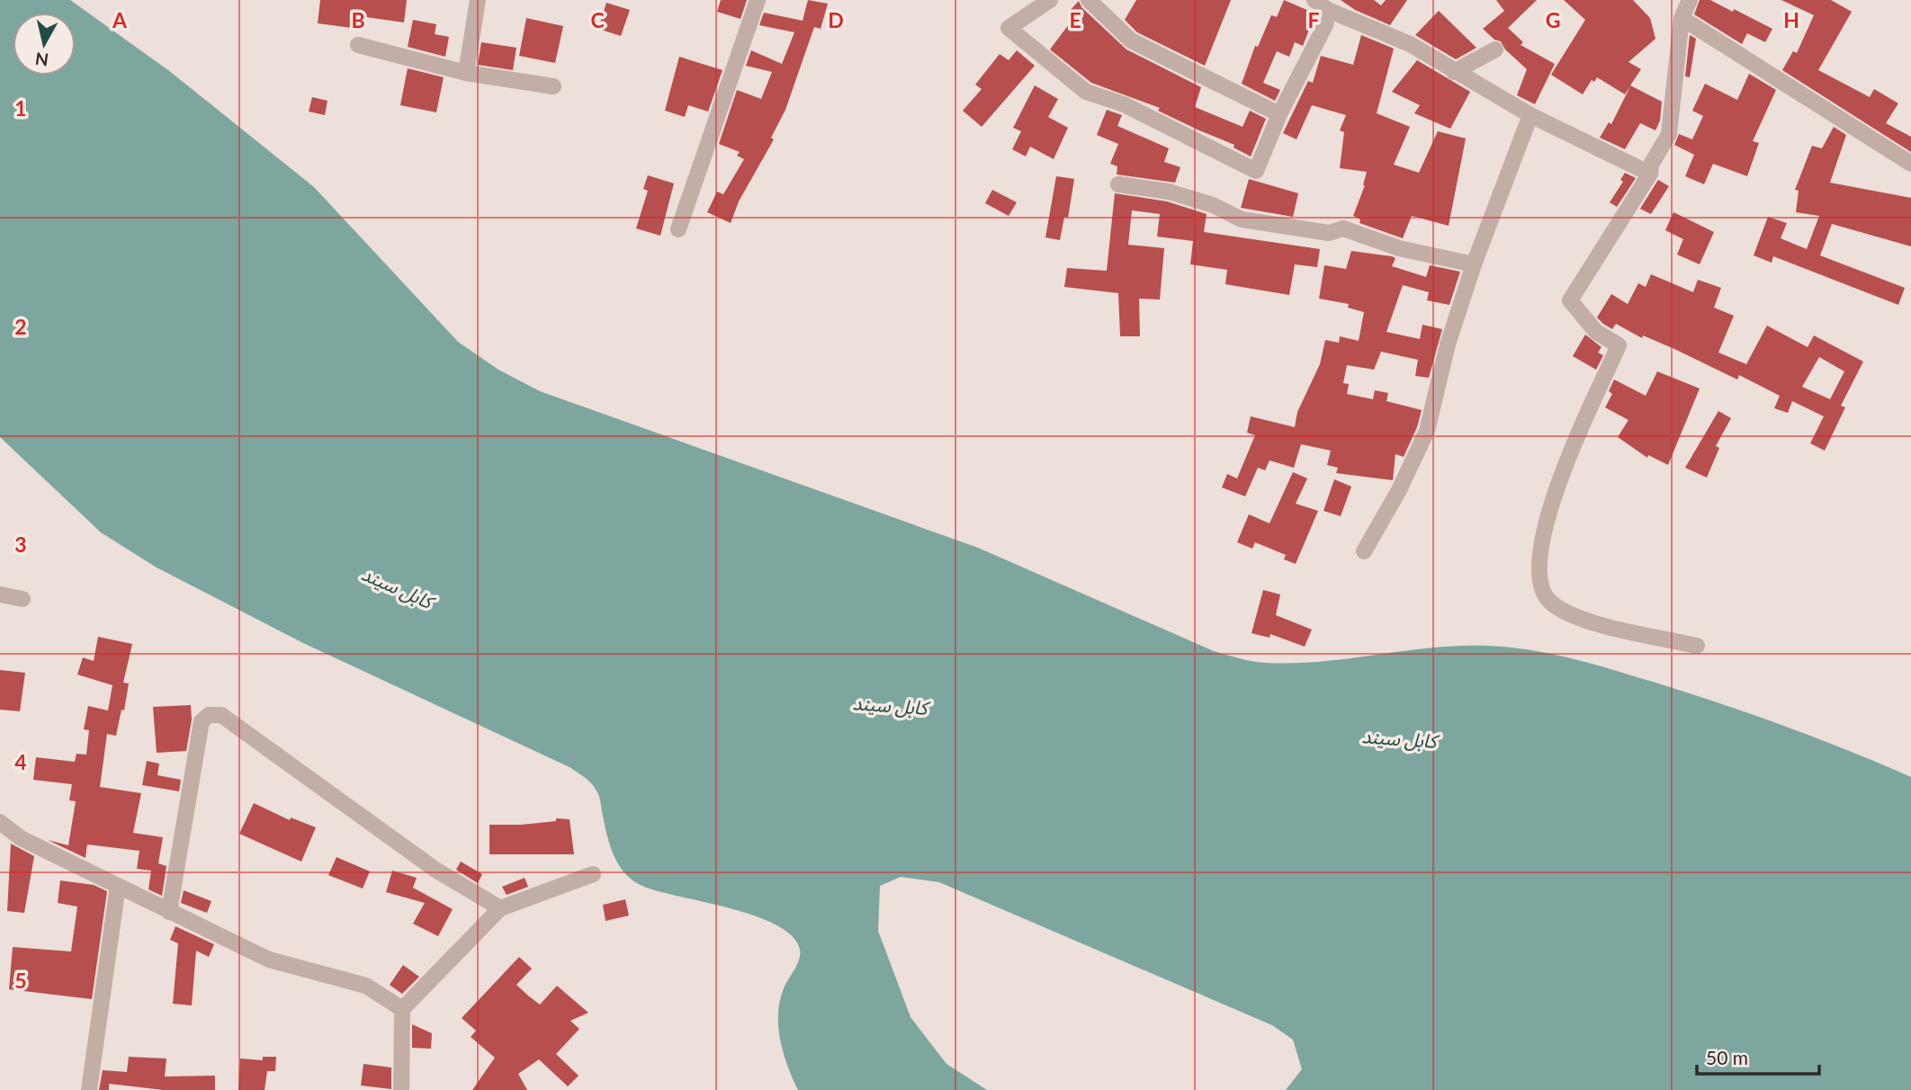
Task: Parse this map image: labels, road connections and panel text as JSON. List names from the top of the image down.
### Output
{
  "water": ["کابل سيند"],
  "scale_bar": "50 m",
  "north": "bottom",
  "grid": {
    "columns": [
      "A",
      "B",
      "C",
      "D",
      "E",
      "F",
      "G",
      "H"
    ],
    "rows": [
      "1",
      "2",
      "3",
      "4",
      "5"
    ]
  }
}
